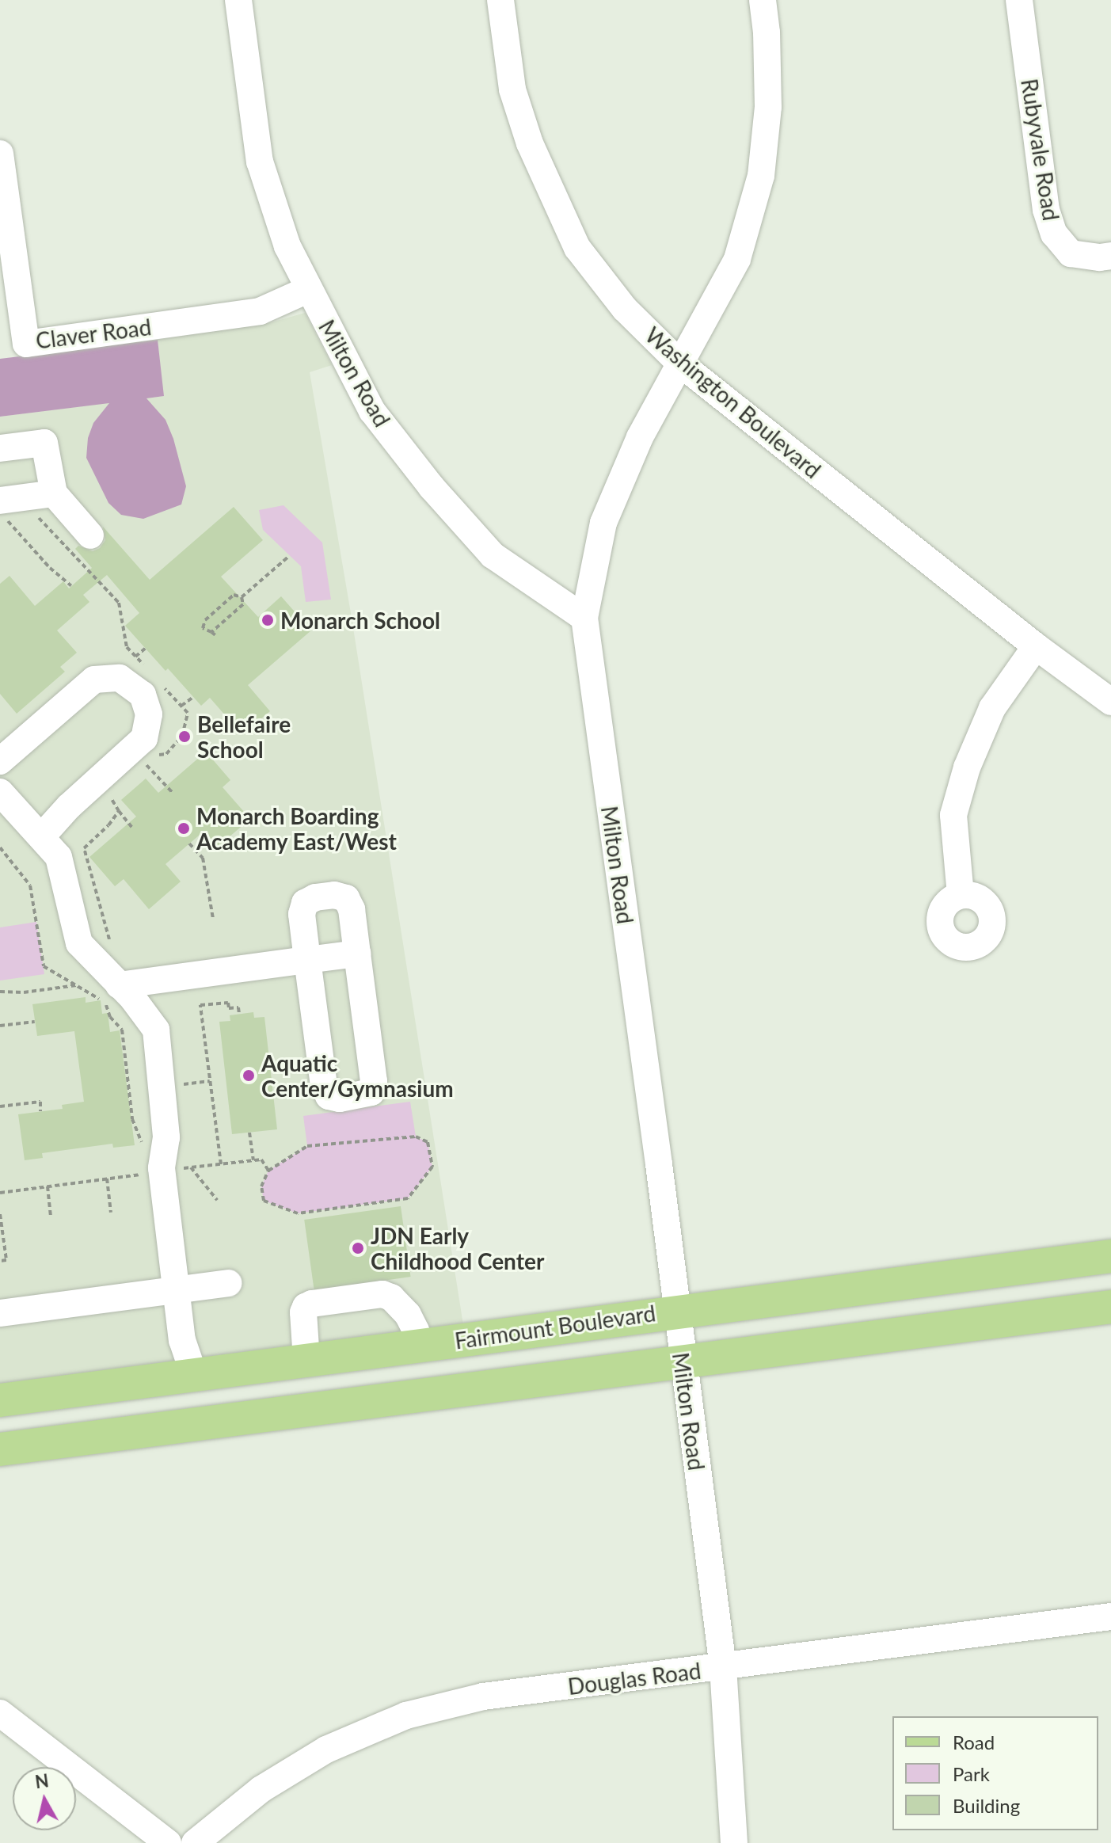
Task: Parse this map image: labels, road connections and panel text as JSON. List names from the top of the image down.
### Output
{
  "streets": {
    "main road": ["Fairmount Boulevard"],
    "street": [
      "Rubyvale Road",
      "Claver Road",
      "Milton Road",
      "Washington Boulevard",
      "Douglas Road"
    ]
  },
  "crossings": [
    ["Claver Road", "Milton Road"],
    ["Milton Road", "Fairmount Boulevard"],
    ["Milton Road", "Douglas Road"]
  ],
  "places": [
    "Monarch School",
    "Bellefaire School",
    "Monarch Boarding Academy East/West",
    "Aquatic Center/Gymnasium",
    "JDN Early Childhood Center"
  ],
  "legend": ["Road", "Park", "Building"],
  "north": "top"
}
